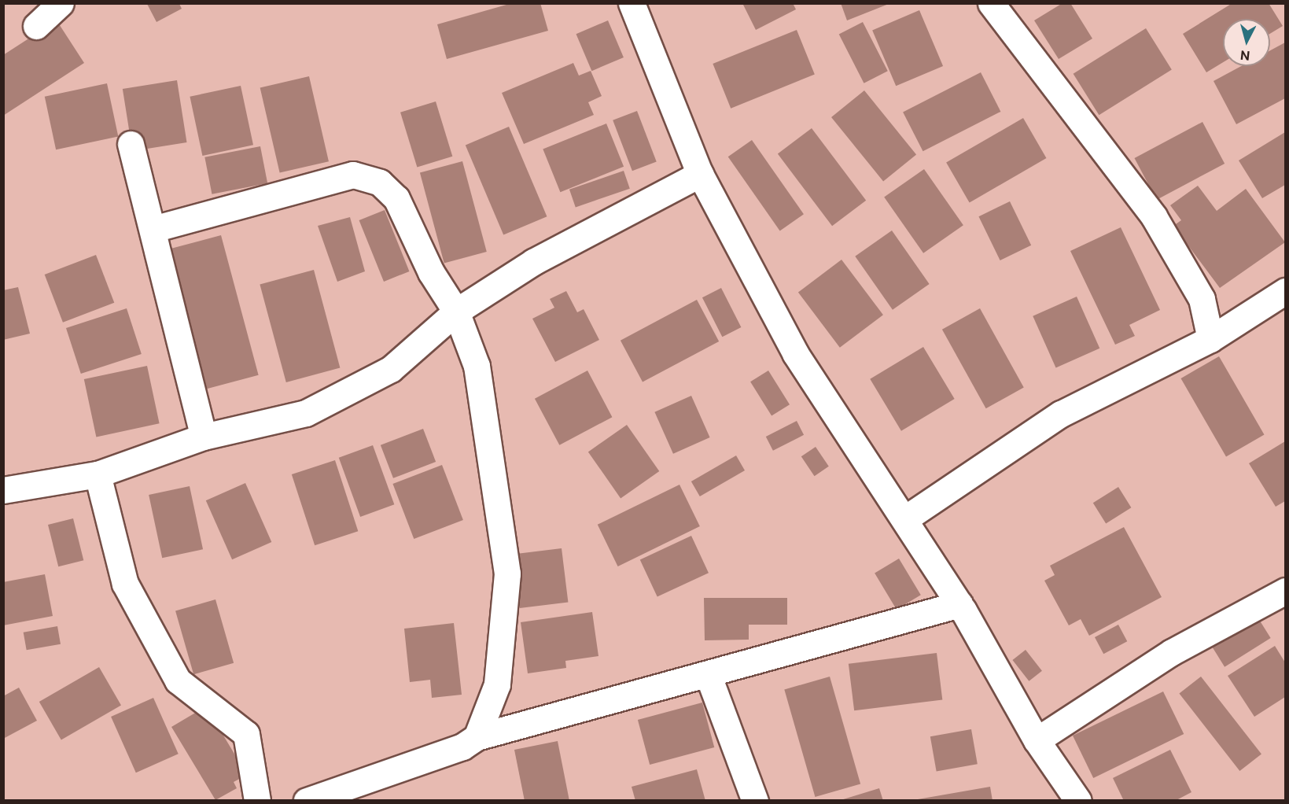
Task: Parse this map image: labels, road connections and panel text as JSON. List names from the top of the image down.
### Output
{
  "north": "bottom"
}
